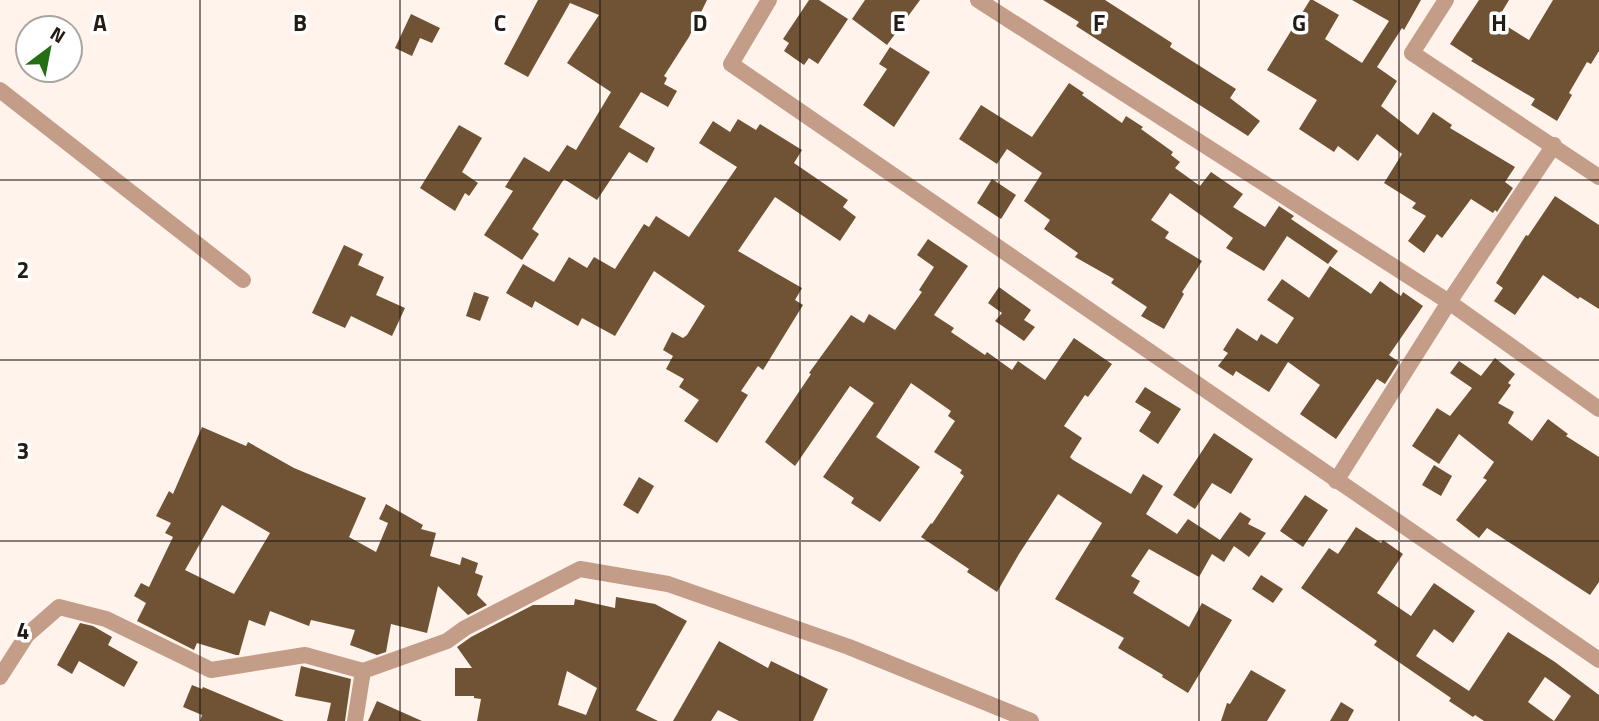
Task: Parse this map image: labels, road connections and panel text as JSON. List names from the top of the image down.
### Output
{
  "north": "top right",
  "grid": {
    "columns": [
      "A",
      "B",
      "C",
      "D",
      "E",
      "F",
      "G",
      "H"
    ],
    "rows": ["2", "3", "4"]
  }
}
